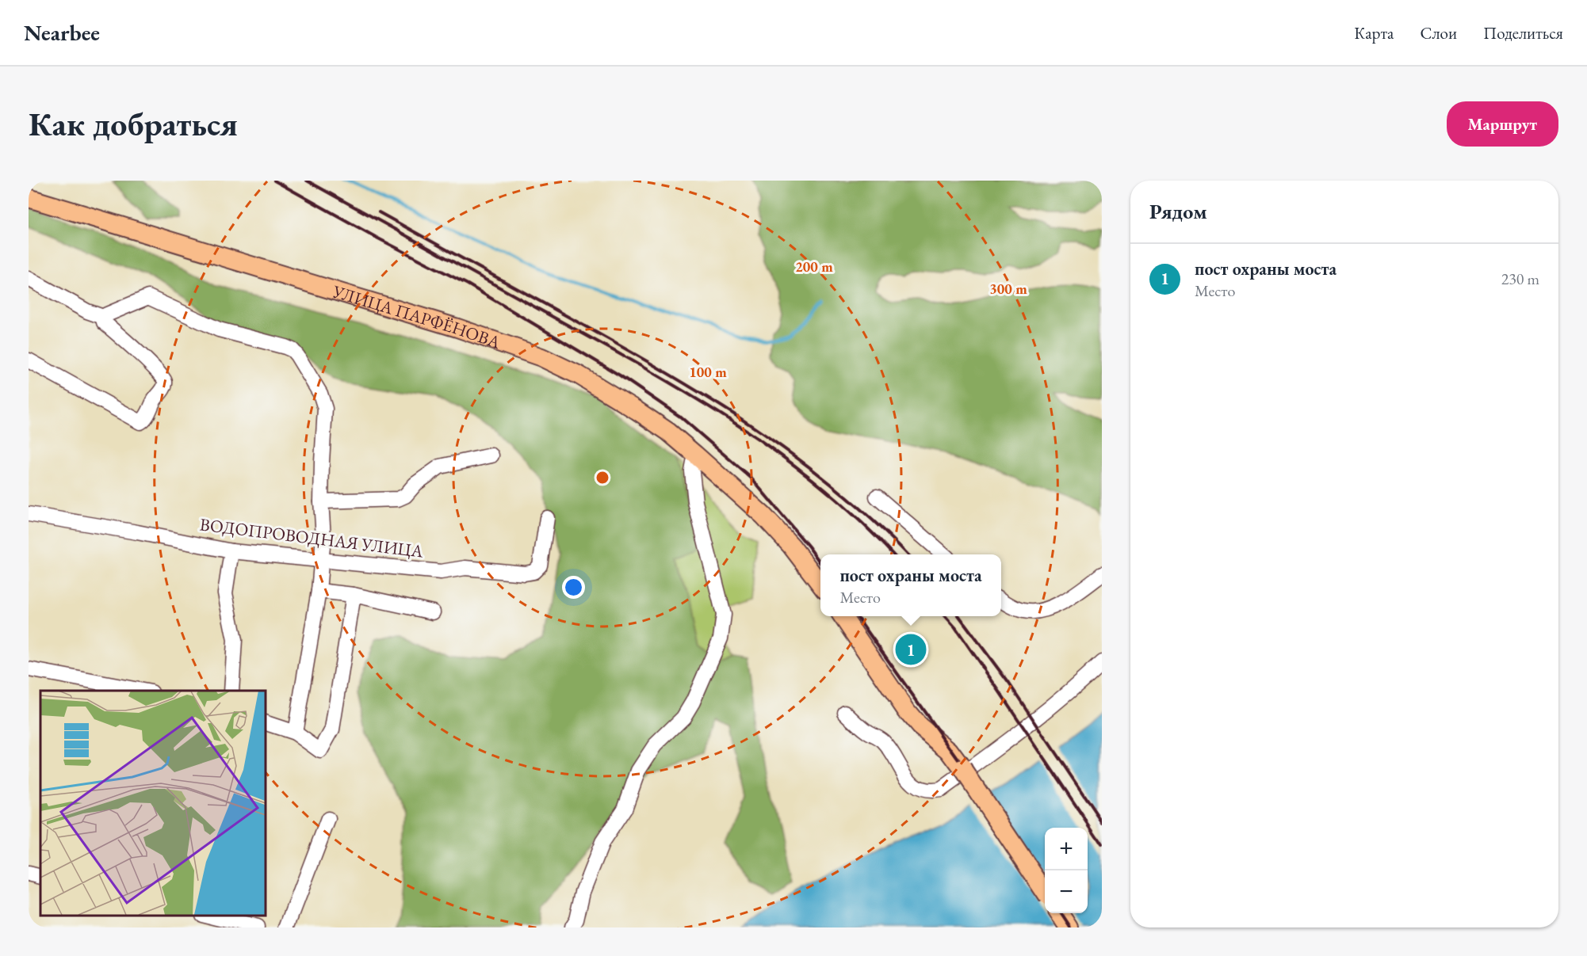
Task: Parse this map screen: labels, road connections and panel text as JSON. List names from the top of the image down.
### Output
{
  "streets": {
    "main road": ["УЛИЦА ПАРФЁНОВА"],
    "street": ["ВОДОПРОВОДНАЯ УЛИЦА"]
  },
  "page": {
    "header": "Nearbee",
    "nav": ["Карта", "Слои", "Поделиться"],
    "buttons": "Маршрут",
    "title": "Как добраться",
    "heading": "Рядом",
    "list": [
      {
        "mark": "1",
        "name": "пост охраны моста",
        "note": "Место",
        "value": "230 m"
      }
    ],
    "popup": ["пост охраны моста", "Место"],
    "pins": "1",
    "map_buttons": ["+", "−"]
  },
  "rings": ["200 m", "300 m", "100 m"]
}
